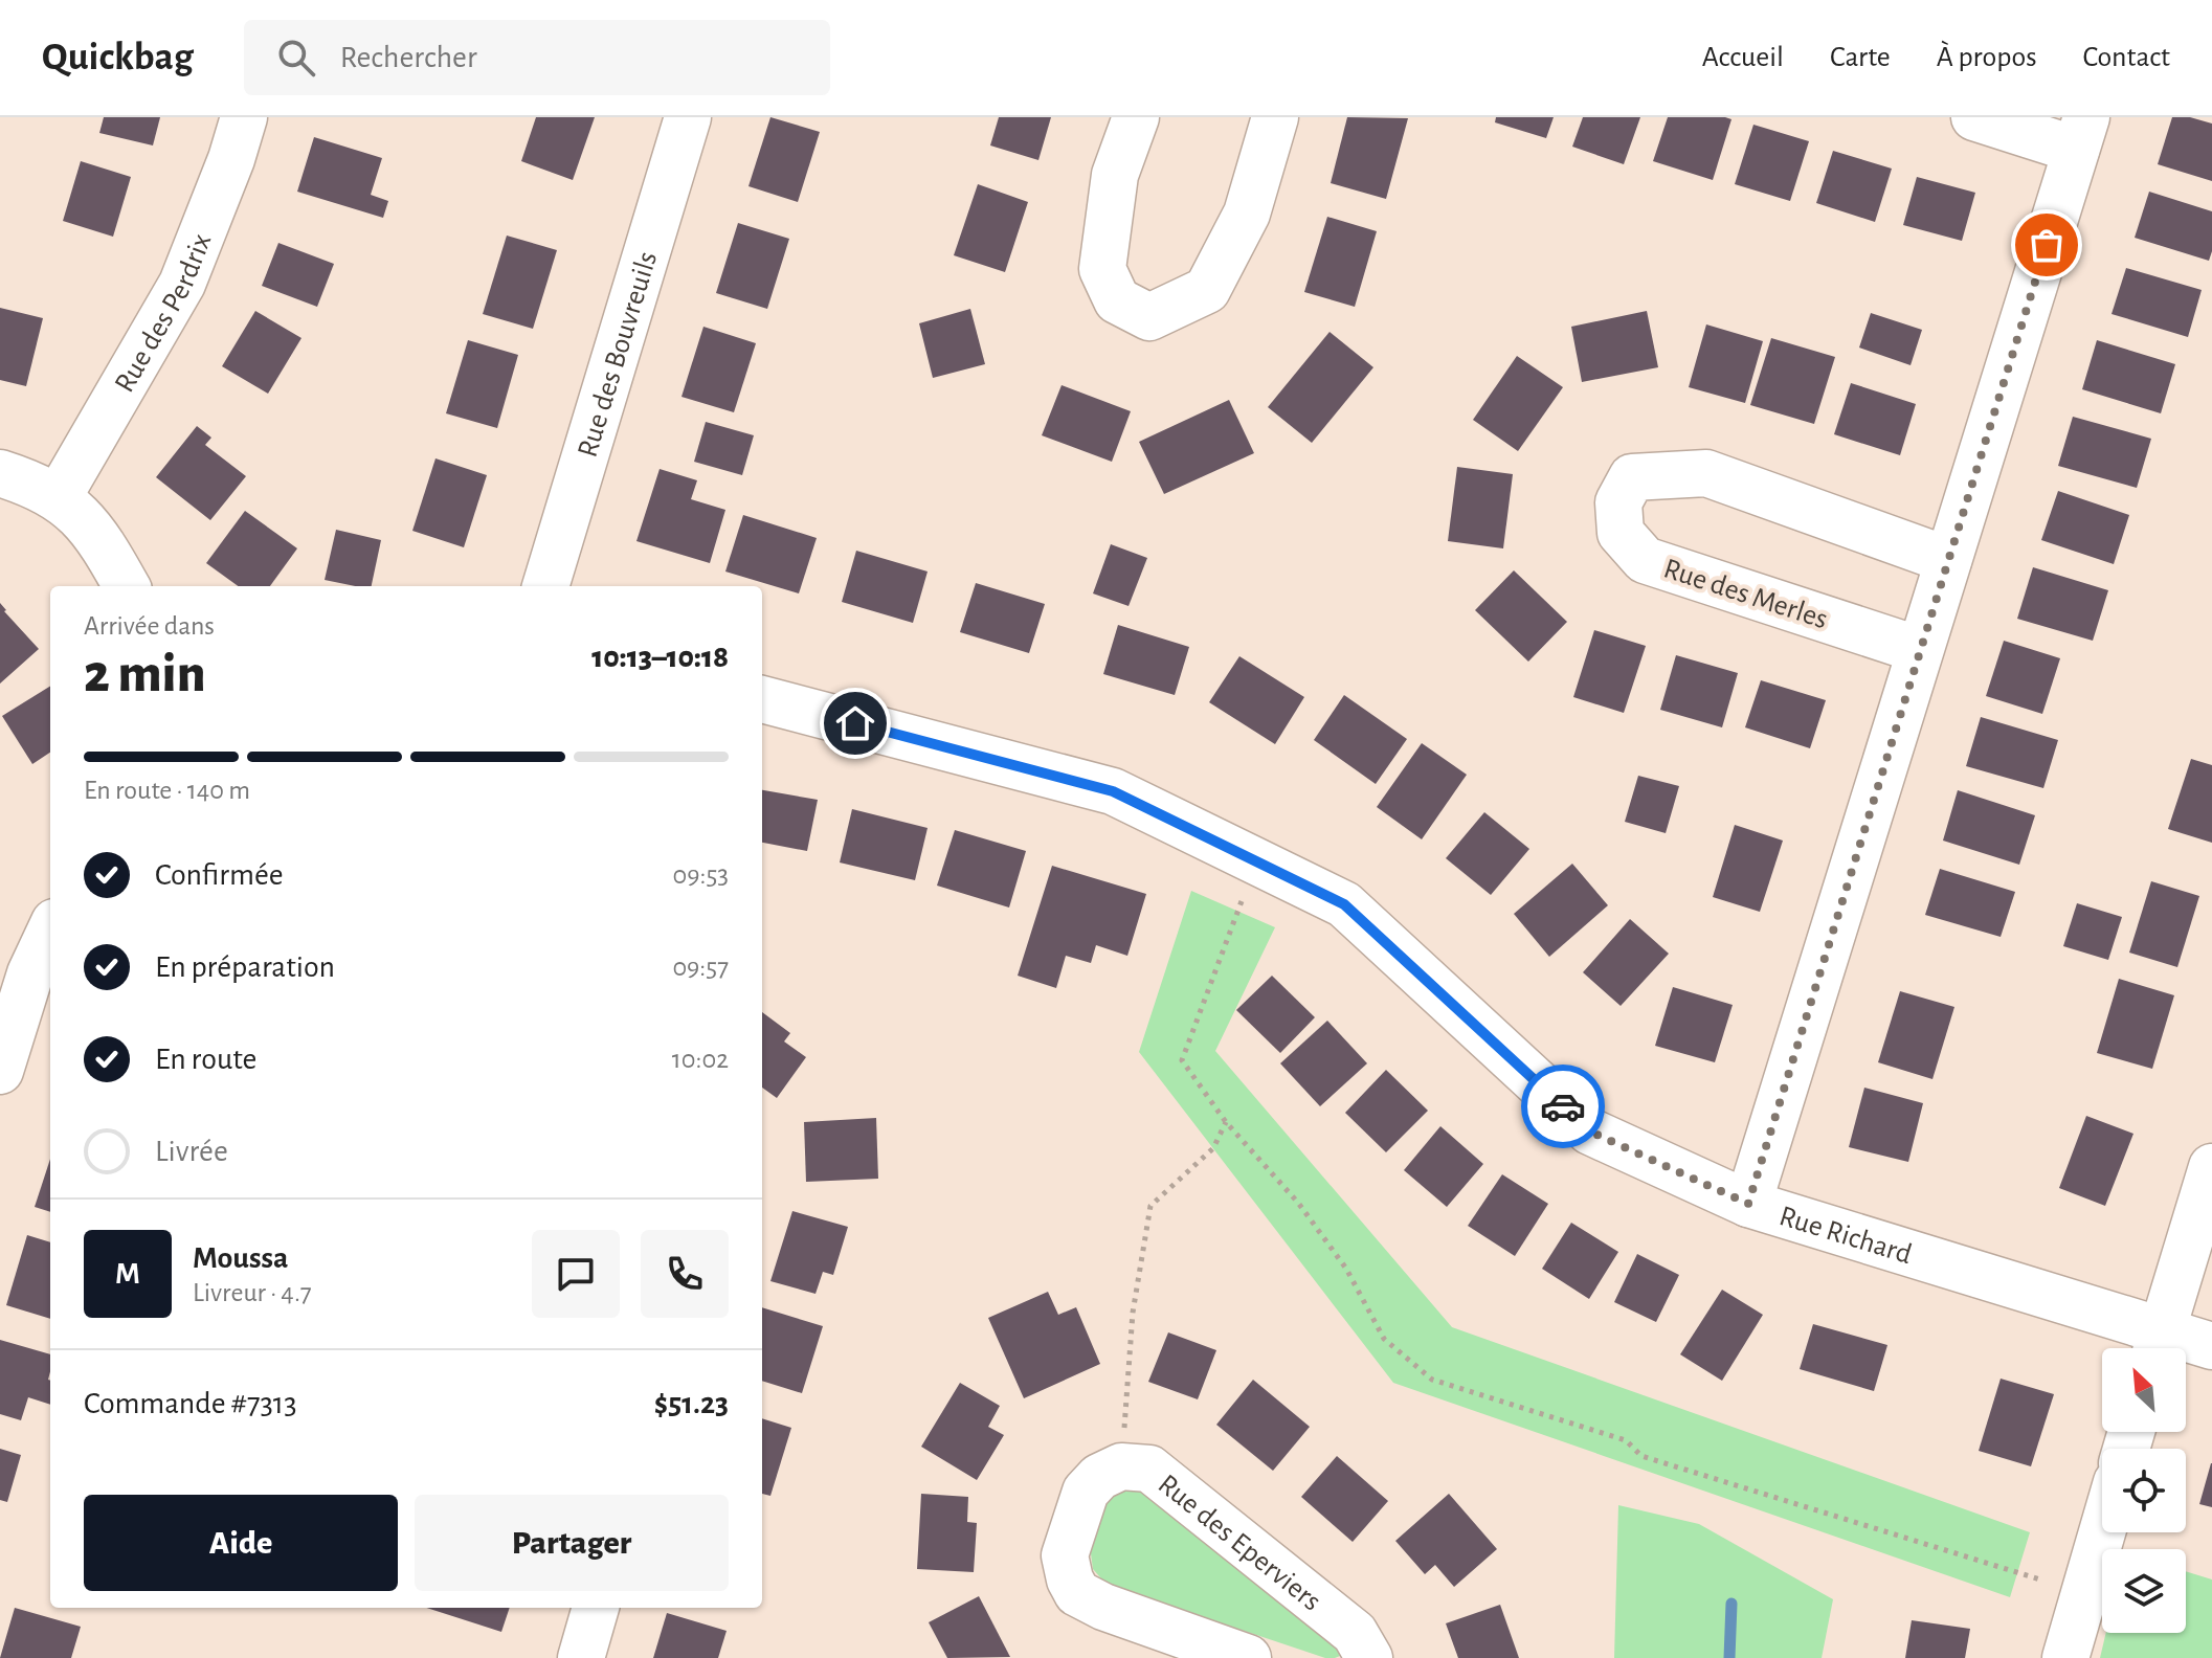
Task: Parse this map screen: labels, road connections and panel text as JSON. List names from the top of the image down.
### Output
{
  "streets": {
    "street": [
      "Rue des Perdrix",
      "Rue des Bouvreuils",
      "Rue des Merles",
      "Rue Richard",
      "Rue des Eperviers"
    ]
  },
  "north": "top left",
  "page": {
    "header": "Quickbag",
    "search": "Rechercher",
    "nav": [
      "Accueil",
      "Carte",
      "À propos",
      "Contact"
    ],
    "heading": ["2 min", "Arrivée dans", "10:13–10:18"],
    "panel": [
      "Moussa",
      "Livreur · 4.7",
      "Commande #7313",
      "$51.23"
    ],
    "bar": "En route · 140 m",
    "list": [
      ["Confirmée", "09:53"],
      ["En préparation", "09:57"],
      ["En route", "10:02"],
      "Livrée"
    ],
    "round": "M",
    "buttons": ["Aide", "Partager"]
  }
}
